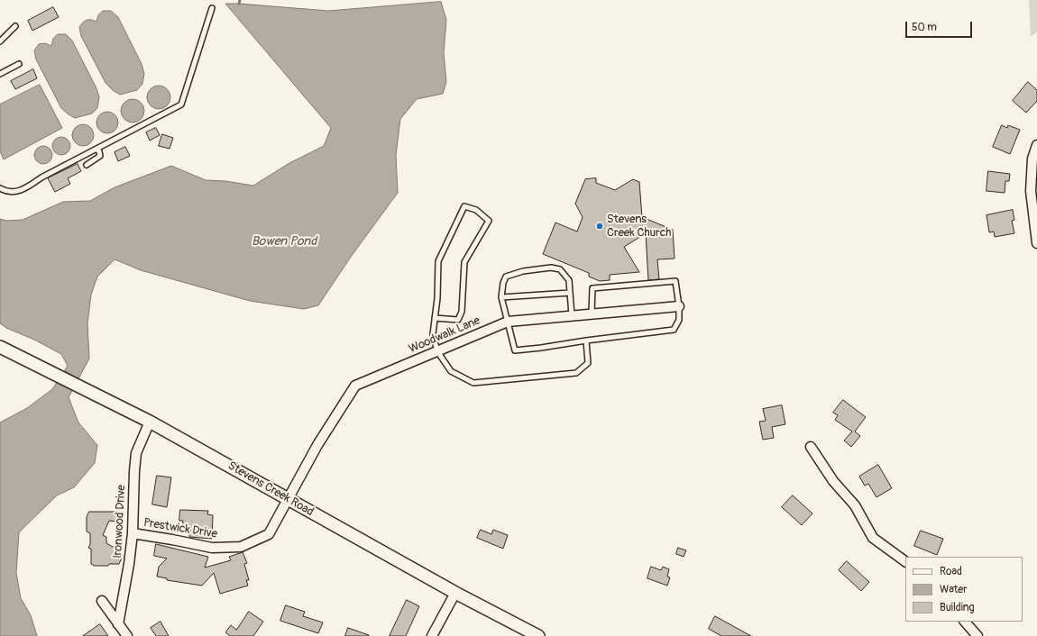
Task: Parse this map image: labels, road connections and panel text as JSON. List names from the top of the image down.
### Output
{
  "streets": {
    "street": [
      "Woodwalk Lane",
      "Stevens Creek Road",
      "Ironwood Drive",
      "Prestwick Drive"
    ]
  },
  "crossings": [
    ["Woodwalk Lane", "Stevens Creek Road"],
    ["Woodwalk Lane", "Prestwick Drive"],
    ["Stevens Creek Road", "Ironwood Drive"],
    ["Stevens Creek Road", "Prestwick Drive"],
    ["Ironwood Drive", "Prestwick Drive"]
  ],
  "water": ["Bowen Pond"],
  "places": ["Stevens Creek Church"],
  "legend": ["Road", "Water", "Building"],
  "scale_bar": "50 m"
}
